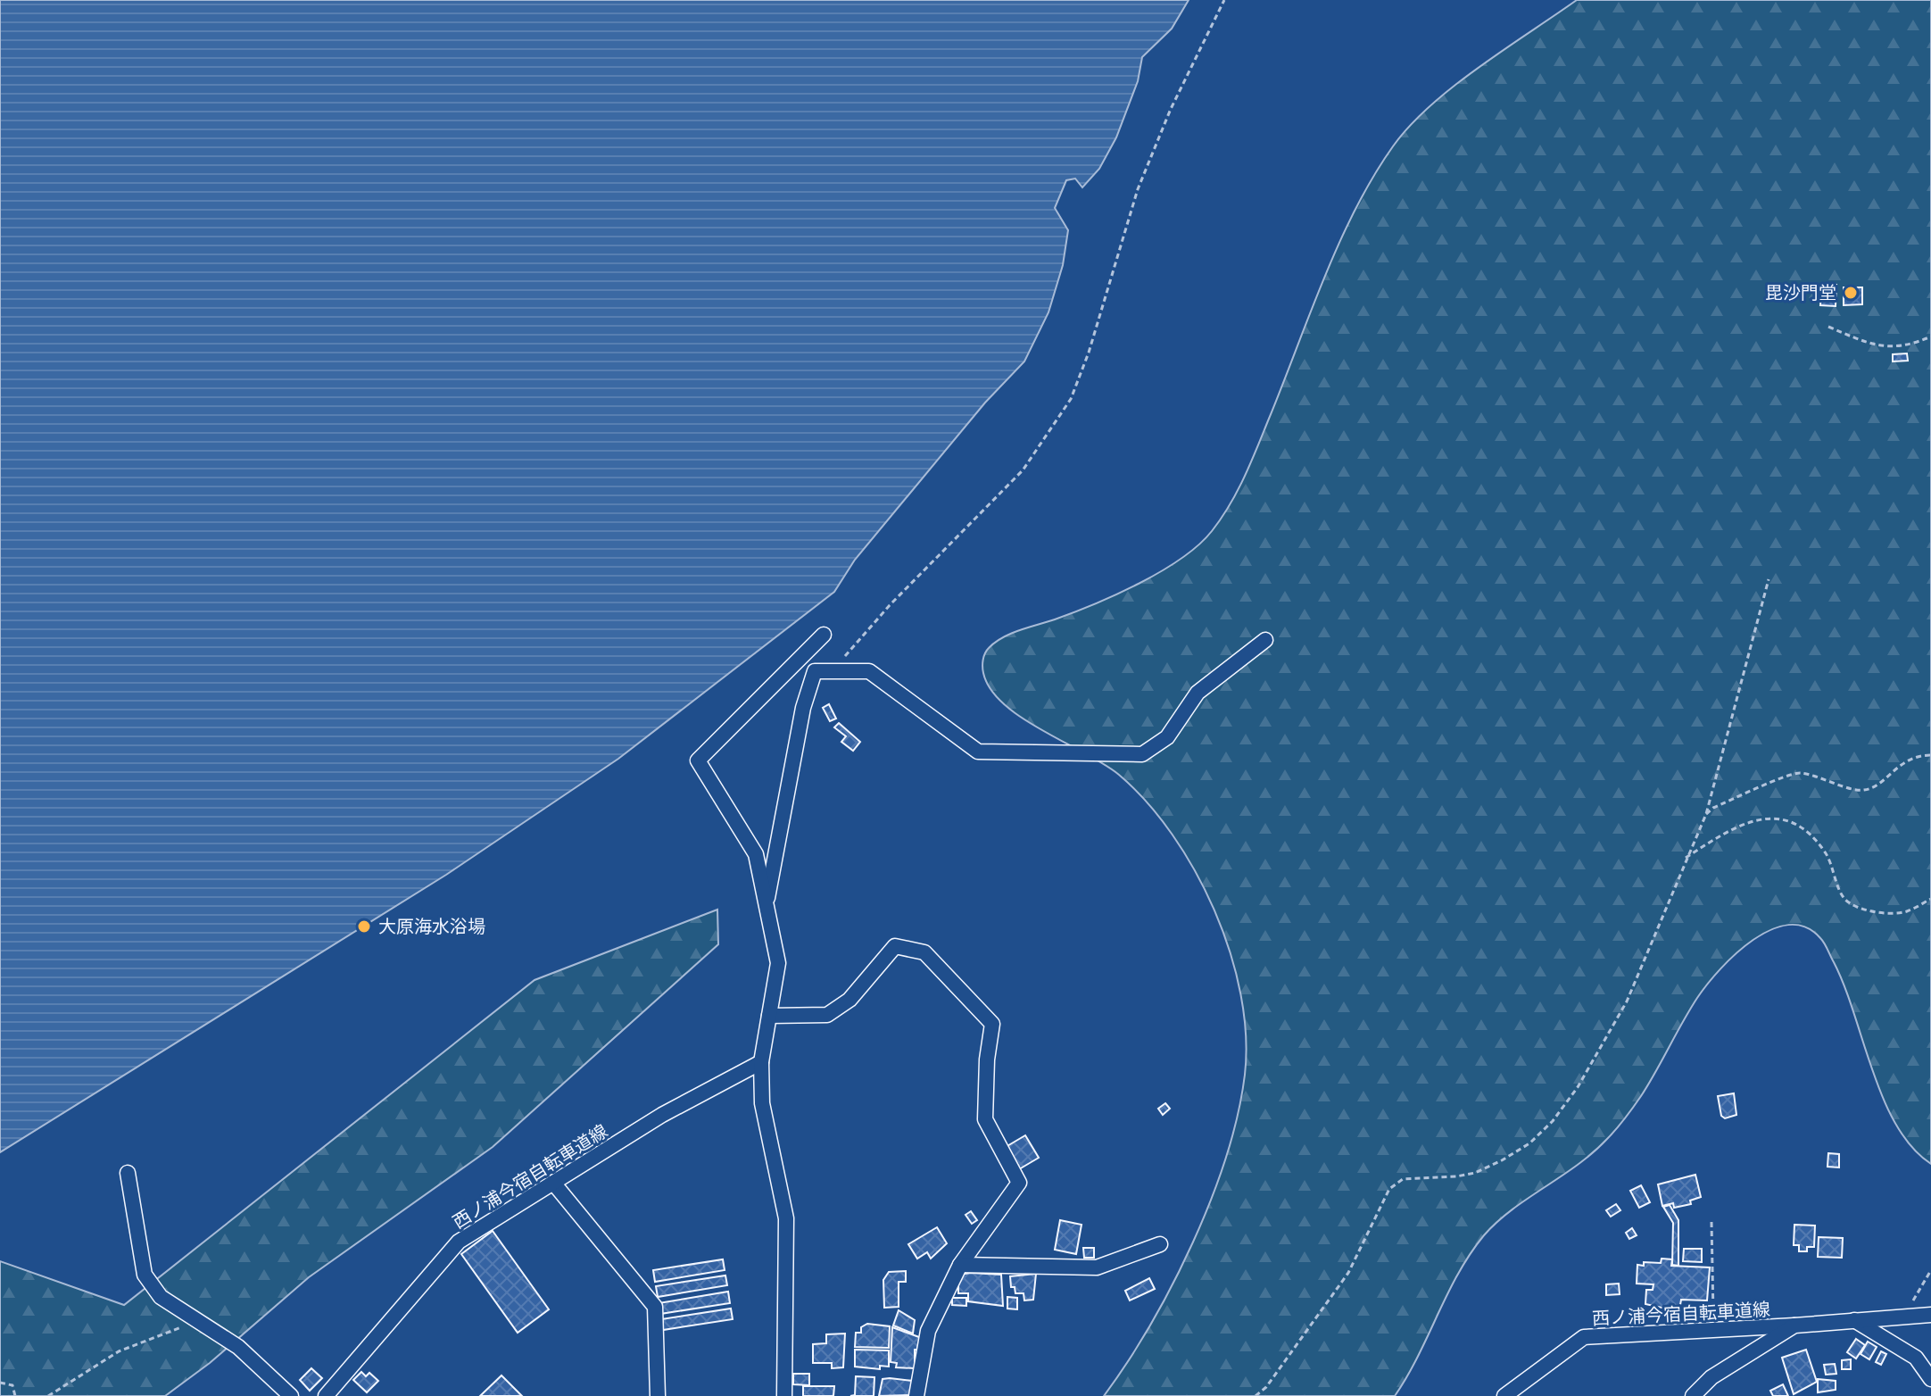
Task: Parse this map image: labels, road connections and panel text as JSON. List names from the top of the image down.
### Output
{
  "streets": {
    "street": ["西ノ浦今宿自転車道線"]
  },
  "places": ["毘沙門堂", "大原海水浴場"]
}
